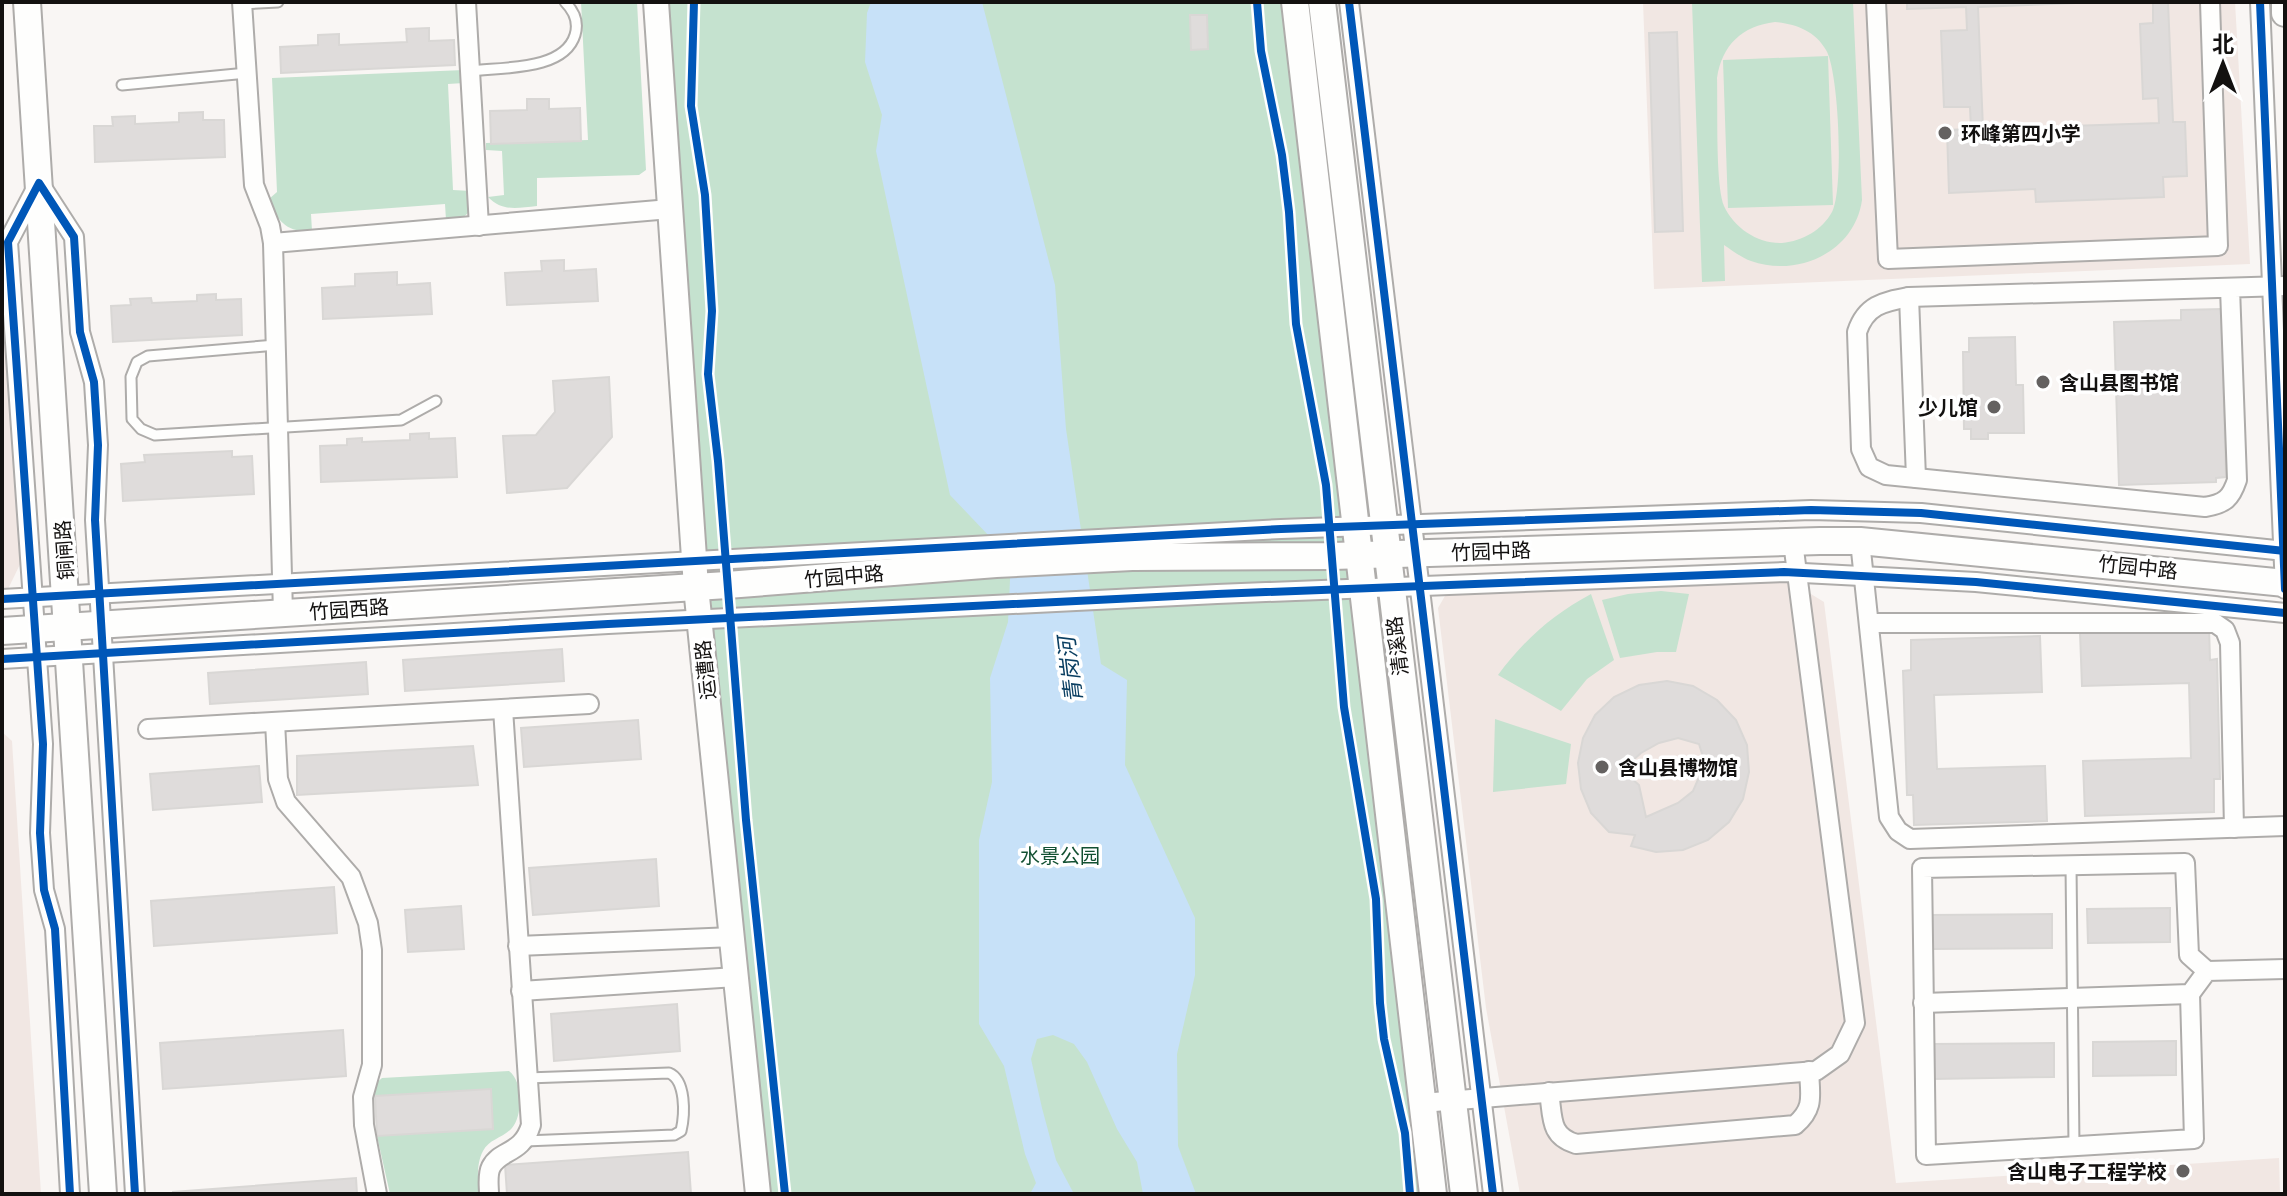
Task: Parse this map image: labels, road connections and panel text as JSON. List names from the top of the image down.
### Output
{
  "streets": {
    "main road": [
      "铜闸路",
      "竹园中路",
      "竹园西路",
      "清溪路"
    ],
    "street": ["运漕路"]
  },
  "crossings": [
    ["铜闸路", "竹园西路"],
    ["竹园中路", "竹园西路"],
    ["竹园中路", "清溪路"],
    ["竹园中路", "运漕路"],
    ["竹园西路", "运漕路"]
  ],
  "water": ["青岗河"],
  "parks": ["水景公园"],
  "places": [
    "环峰第四小学",
    "含山县图书馆",
    "少儿馆",
    "含山县博物馆",
    "含山电子工程学校"
  ],
  "north": "top"
}
